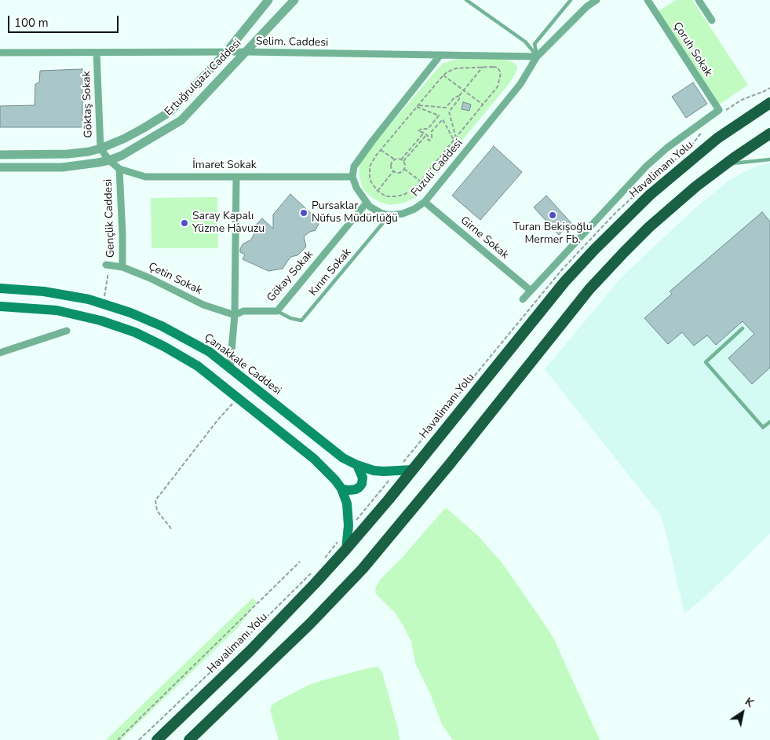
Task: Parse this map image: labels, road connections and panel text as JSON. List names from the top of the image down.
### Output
{
  "streets": {
    "highway": ["Havalimanı Yolu"],
    "main road": ["Çanakkale Caddesi"],
    "street": [
      "Selim. Caddesi",
      "Çoruh Sokak",
      "Ertuğrulgazi Caddesi",
      "Göktaş Sokak",
      "İmaret Sokak",
      "Fuzuli Caddesi",
      "Gençlik Caddesi",
      "Girne Sokak",
      "Gökay Sokak",
      "Çetin Sokak"
    ],
    "lane": ["Kırım Sokak"]
  },
  "crossings": [
    ["Selim. Caddesi", "Ertuğrulgazi Caddesi"],
    ["Selim. Caddesi", "Göktaş Sokak"],
    ["Selim. Caddesi", "Fuzuli Caddesi"],
    ["Ertuğrulgazi Caddesi", "Göktaş Sokak"],
    ["Ertuğrulgazi Caddesi", "İmaret Sokak"],
    ["Göktaş Sokak", "İmaret Sokak"],
    ["İmaret Sokak", "Gençlik Caddesi"],
    ["Fuzuli Caddesi", "Girne Sokak"],
    ["Fuzuli Caddesi", "Kırım Sokak"],
    ["Havalimanı Yolu", "Çanakkale Caddesi"],
    ["Gençlik Caddesi", "Çetin Sokak"],
    ["Kırım Sokak", "Gökay Sokak"],
    ["Gökay Sokak", "Çetin Sokak"]
  ],
  "places": ["Pursaklar Nüfus Müdürlüğü", "Turan Bekişoğlu Mermer Fb.", "Saray Kapalı Yüzme Havuzu"],
  "scale_bar": "100 m",
  "north": "top right"
}
